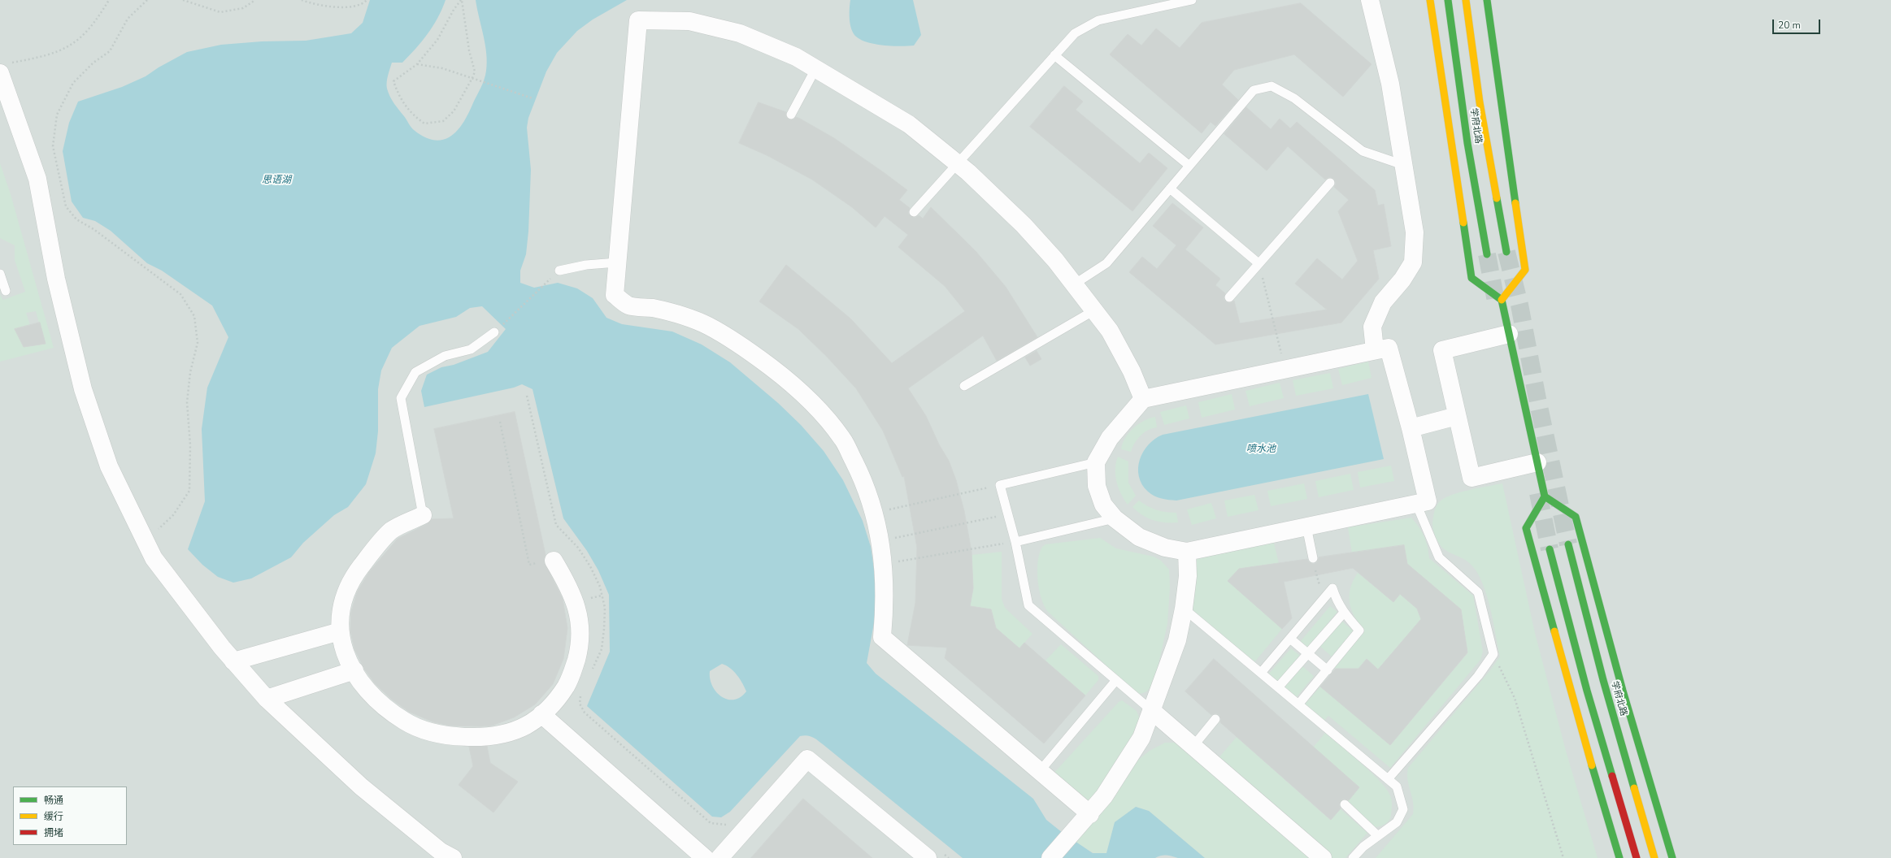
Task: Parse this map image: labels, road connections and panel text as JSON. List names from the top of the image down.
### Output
{
  "streets": {
    "main road": ["学府北路"]
  },
  "water": ["思语湖", "喷水池"],
  "legend": ["畅通", "缓行", "拥堵"],
  "scale_bar": "20 m"
}
